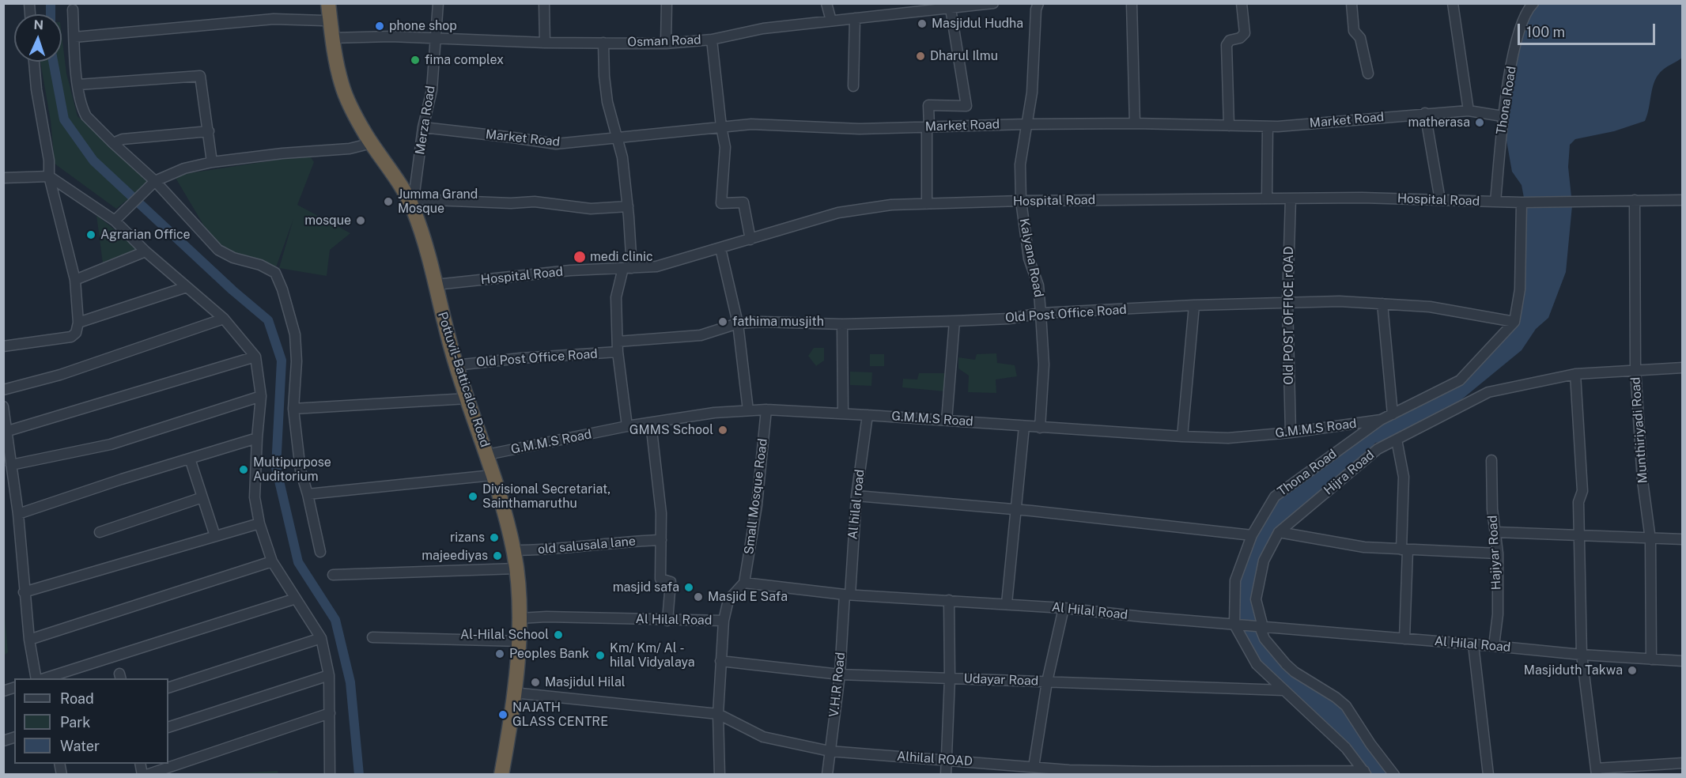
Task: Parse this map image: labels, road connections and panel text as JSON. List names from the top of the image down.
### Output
{
  "streets": {
    "highway": ["Pottuvil-Batticaloa Road"],
    "street": [
      "Osman Road",
      "Thona Road",
      "Merza Road",
      "Market Road",
      "Hospital Road",
      "Kalyana Road",
      "Old Post Office Road",
      "Old POST OFFICE rOAD",
      "G.M.M.S Road",
      "Munthiriyadi Road",
      "Hijra Road",
      "Small Mosque Road",
      "Al hilal road",
      "old salusala lane",
      "Hajiyar Road",
      "Al Hilal Road",
      "Udayar Road",
      "V.H.R Road",
      "Alhilal ROAD"
    ]
  },
  "crossings": [
    ["Osman Road", "Merza Road"],
    ["Osman Road", "Pottuvil-Batticaloa Road"],
    ["Thona Road", "Market Road"],
    ["Thona Road", "Hospital Road"],
    ["Thona Road", "Old Post Office Road"],
    ["Thona Road", "G.M.M.S Road"],
    ["Thona Road", "Al Hilal Road"],
    ["Merza Road", "Market Road"],
    ["Merza Road", "Pottuvil-Batticaloa Road"],
    ["Market Road", "Kalyana Road"],
    ["Hospital Road", "Kalyana Road"],
    ["Hospital Road", "Old POST OFFICE rOAD"],
    ["Hospital Road", "Pottuvil-Batticaloa Road"],
    ["Hospital Road", "Munthiriyadi Road"],
    ["Kalyana Road", "Old Post Office Road"],
    ["Kalyana Road", "G.M.M.S Road"],
    ["Old Post Office Road", "Old POST OFFICE rOAD"],
    ["Old Post Office Road", "Pottuvil-Batticaloa Road"],
    ["Old POST OFFICE rOAD", "G.M.M.S Road"],
    ["Pottuvil-Batticaloa Road", "G.M.M.S Road"],
    ["Pottuvil-Batticaloa Road", "old salusala lane"],
    ["Pottuvil-Batticaloa Road", "Al Hilal Road"],
    ["Pottuvil-Batticaloa Road", "Alhilal ROAD"],
    ["G.M.M.S Road", "Small Mosque Road"],
    ["G.M.M.S Road", "Al hilal road"],
    ["Munthiriyadi Road", "Hijra Road"],
    ["Munthiriyadi Road", "Al Hilal Road"],
    ["Hijra Road", "Al Hilal Road"],
    ["Small Mosque Road", "Al Hilal Road"],
    ["Al hilal road", "Al Hilal Road"],
    ["Al hilal road", "V.H.R Road"],
    ["Hajiyar Road", "Al Hilal Road"],
    ["Al Hilal Road", "V.H.R Road"],
    ["Udayar Road", "V.H.R Road"],
    ["V.H.R Road", "Alhilal ROAD"]
  ],
  "places": [
    "Masjidul Hudha",
    "phone shop",
    "Dharul Ilmu",
    "fima complex",
    "matherasa",
    "Jumma Grand Mosque",
    "mosque",
    "Agrarian Office",
    "medi clinic",
    "fathima musjith",
    "GMMS School",
    "Multipurpose Auditorium",
    "Divisional Secretariat, Sainthamaruthu",
    "rizans",
    "majeediyas",
    "masjid safa",
    "Masjid E Safa",
    "Al-Hilal School",
    "Peoples Bank",
    "Km/ Km/ Al - hilal Vidyalaya",
    "Masjiduth Takwa",
    "Masjidul Hilal",
    "NAJATH GLASS CENTRE"
  ],
  "legend": ["Road", "Park", "Water"],
  "scale_bar": "100 m",
  "north": "top"
}
